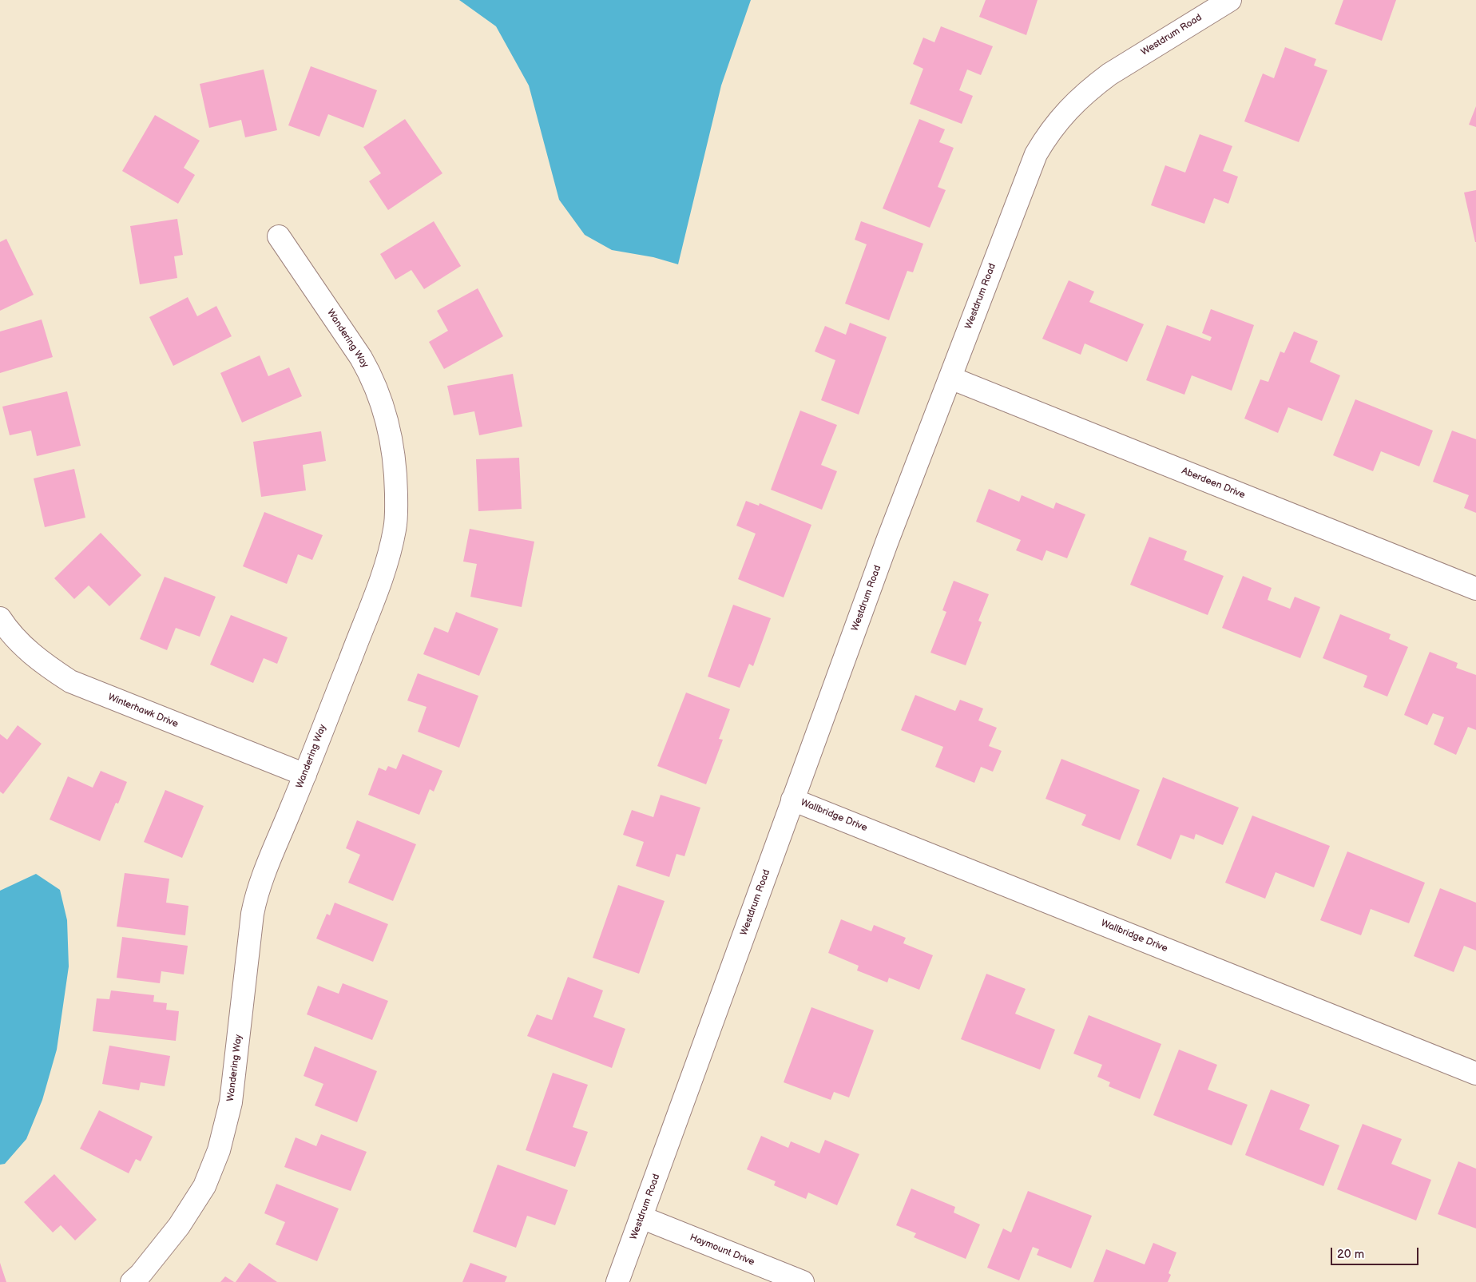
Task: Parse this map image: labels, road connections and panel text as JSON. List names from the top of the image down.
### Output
{
  "streets": {
    "street": [
      "Westdrum Road",
      "Wandering Way",
      "Aberdeen Drive",
      "Winterhawk Drive",
      "Wallbridge Drive",
      "Haymount Drive"
    ]
  },
  "crossings": [
    ["Westdrum Road", "Aberdeen Drive"],
    ["Westdrum Road", "Wallbridge Drive"],
    ["Westdrum Road", "Haymount Drive"],
    ["Wandering Way", "Winterhawk Drive"]
  ],
  "scale_bar": "20 m"
}
